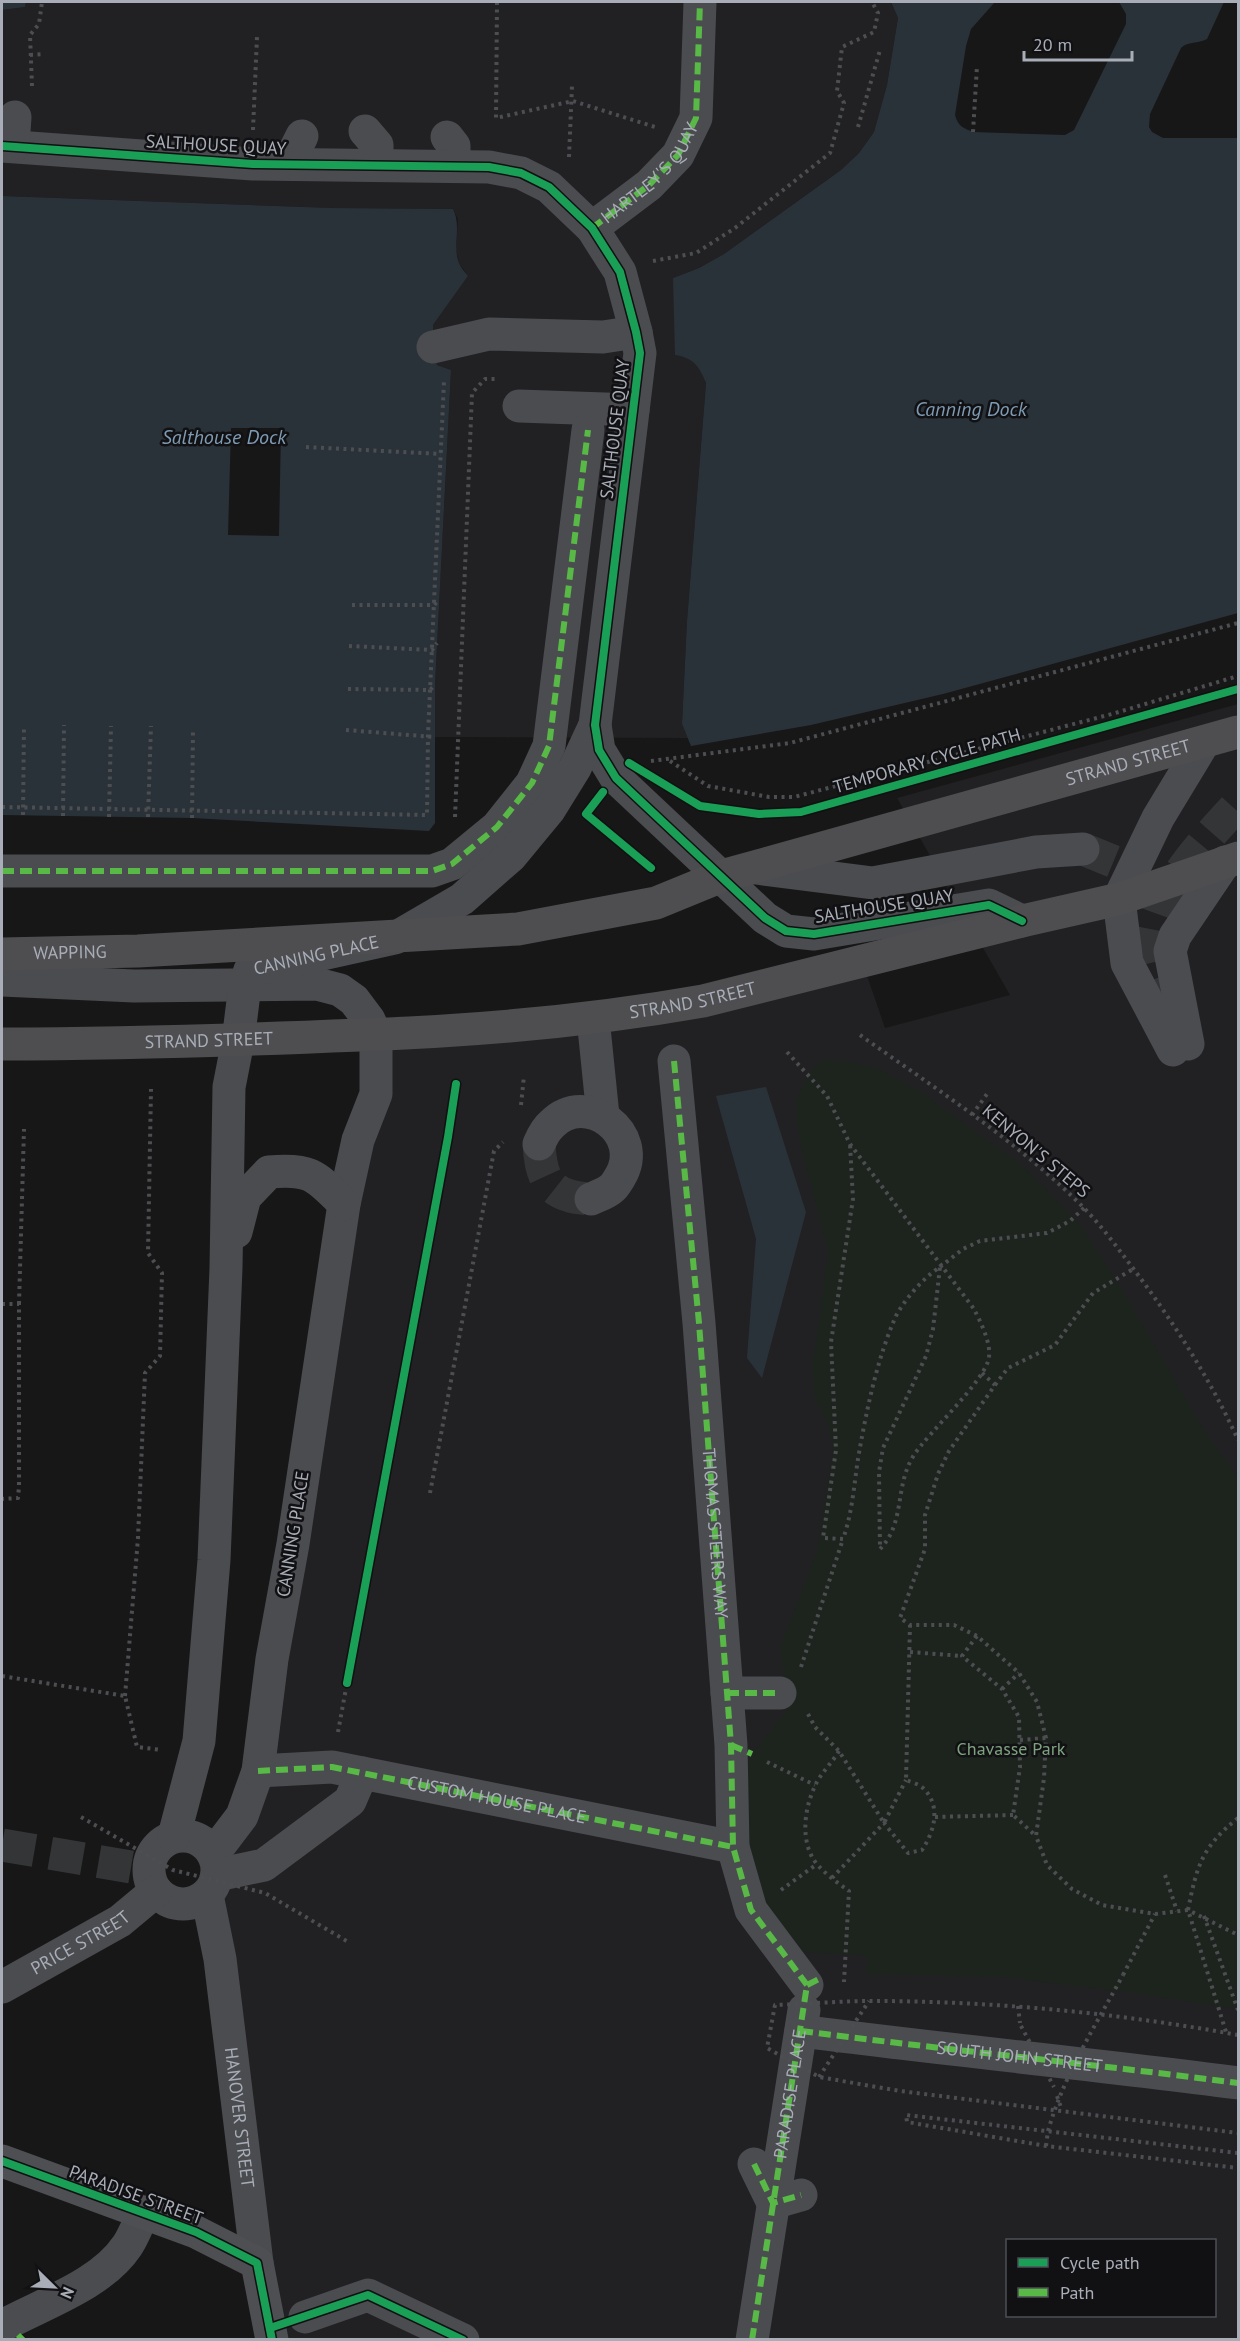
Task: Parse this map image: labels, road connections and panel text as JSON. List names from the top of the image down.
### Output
{
  "streets": {
    "highway": ["STRAND STREET", "WAPPING"],
    "main road": ["HANOVER STREET", "PARADISE STREET"],
    "street": [
      "SALTHOUSE QUAY",
      "HARTLEY'S QUAY",
      "CANNING PLACE",
      "THOMAS STEERS WAY",
      "CUSTOM HOUSE PLACE",
      "PRICE STREET",
      "SOUTH JOHN STREET",
      "PARADISE PLACE"
    ],
    "path": ["KENYON'S STEPS"],
    "cycle path": ["TEMPORARY CYCLE PATH"]
  },
  "crossings": [
    ["SALTHOUSE QUAY", "HARTLEY'S QUAY"],
    ["SALTHOUSE QUAY", "STRAND STREET"],
    ["SALTHOUSE QUAY", "CANNING PLACE"],
    ["STRAND STREET", "WAPPING"],
    ["STRAND STREET", "CANNING PLACE"],
    ["WAPPING", "CANNING PLACE"],
    ["CANNING PLACE", "CUSTOM HOUSE PLACE"],
    ["CANNING PLACE", "PRICE STREET"],
    ["CANNING PLACE", "HANOVER STREET"],
    ["THOMAS STEERS WAY", "CUSTOM HOUSE PLACE"],
    ["THOMAS STEERS WAY", "PARADISE PLACE"],
    ["PRICE STREET", "HANOVER STREET"],
    ["SOUTH JOHN STREET", "PARADISE PLACE"],
    ["HANOVER STREET", "PARADISE STREET"]
  ],
  "water": ["Canning Dock", "Salthouse Dock"],
  "parks": ["Chavasse Park"],
  "legend": ["Cycle path", "Path"],
  "scale_bar": "20 m",
  "north": "bottom right"
}
